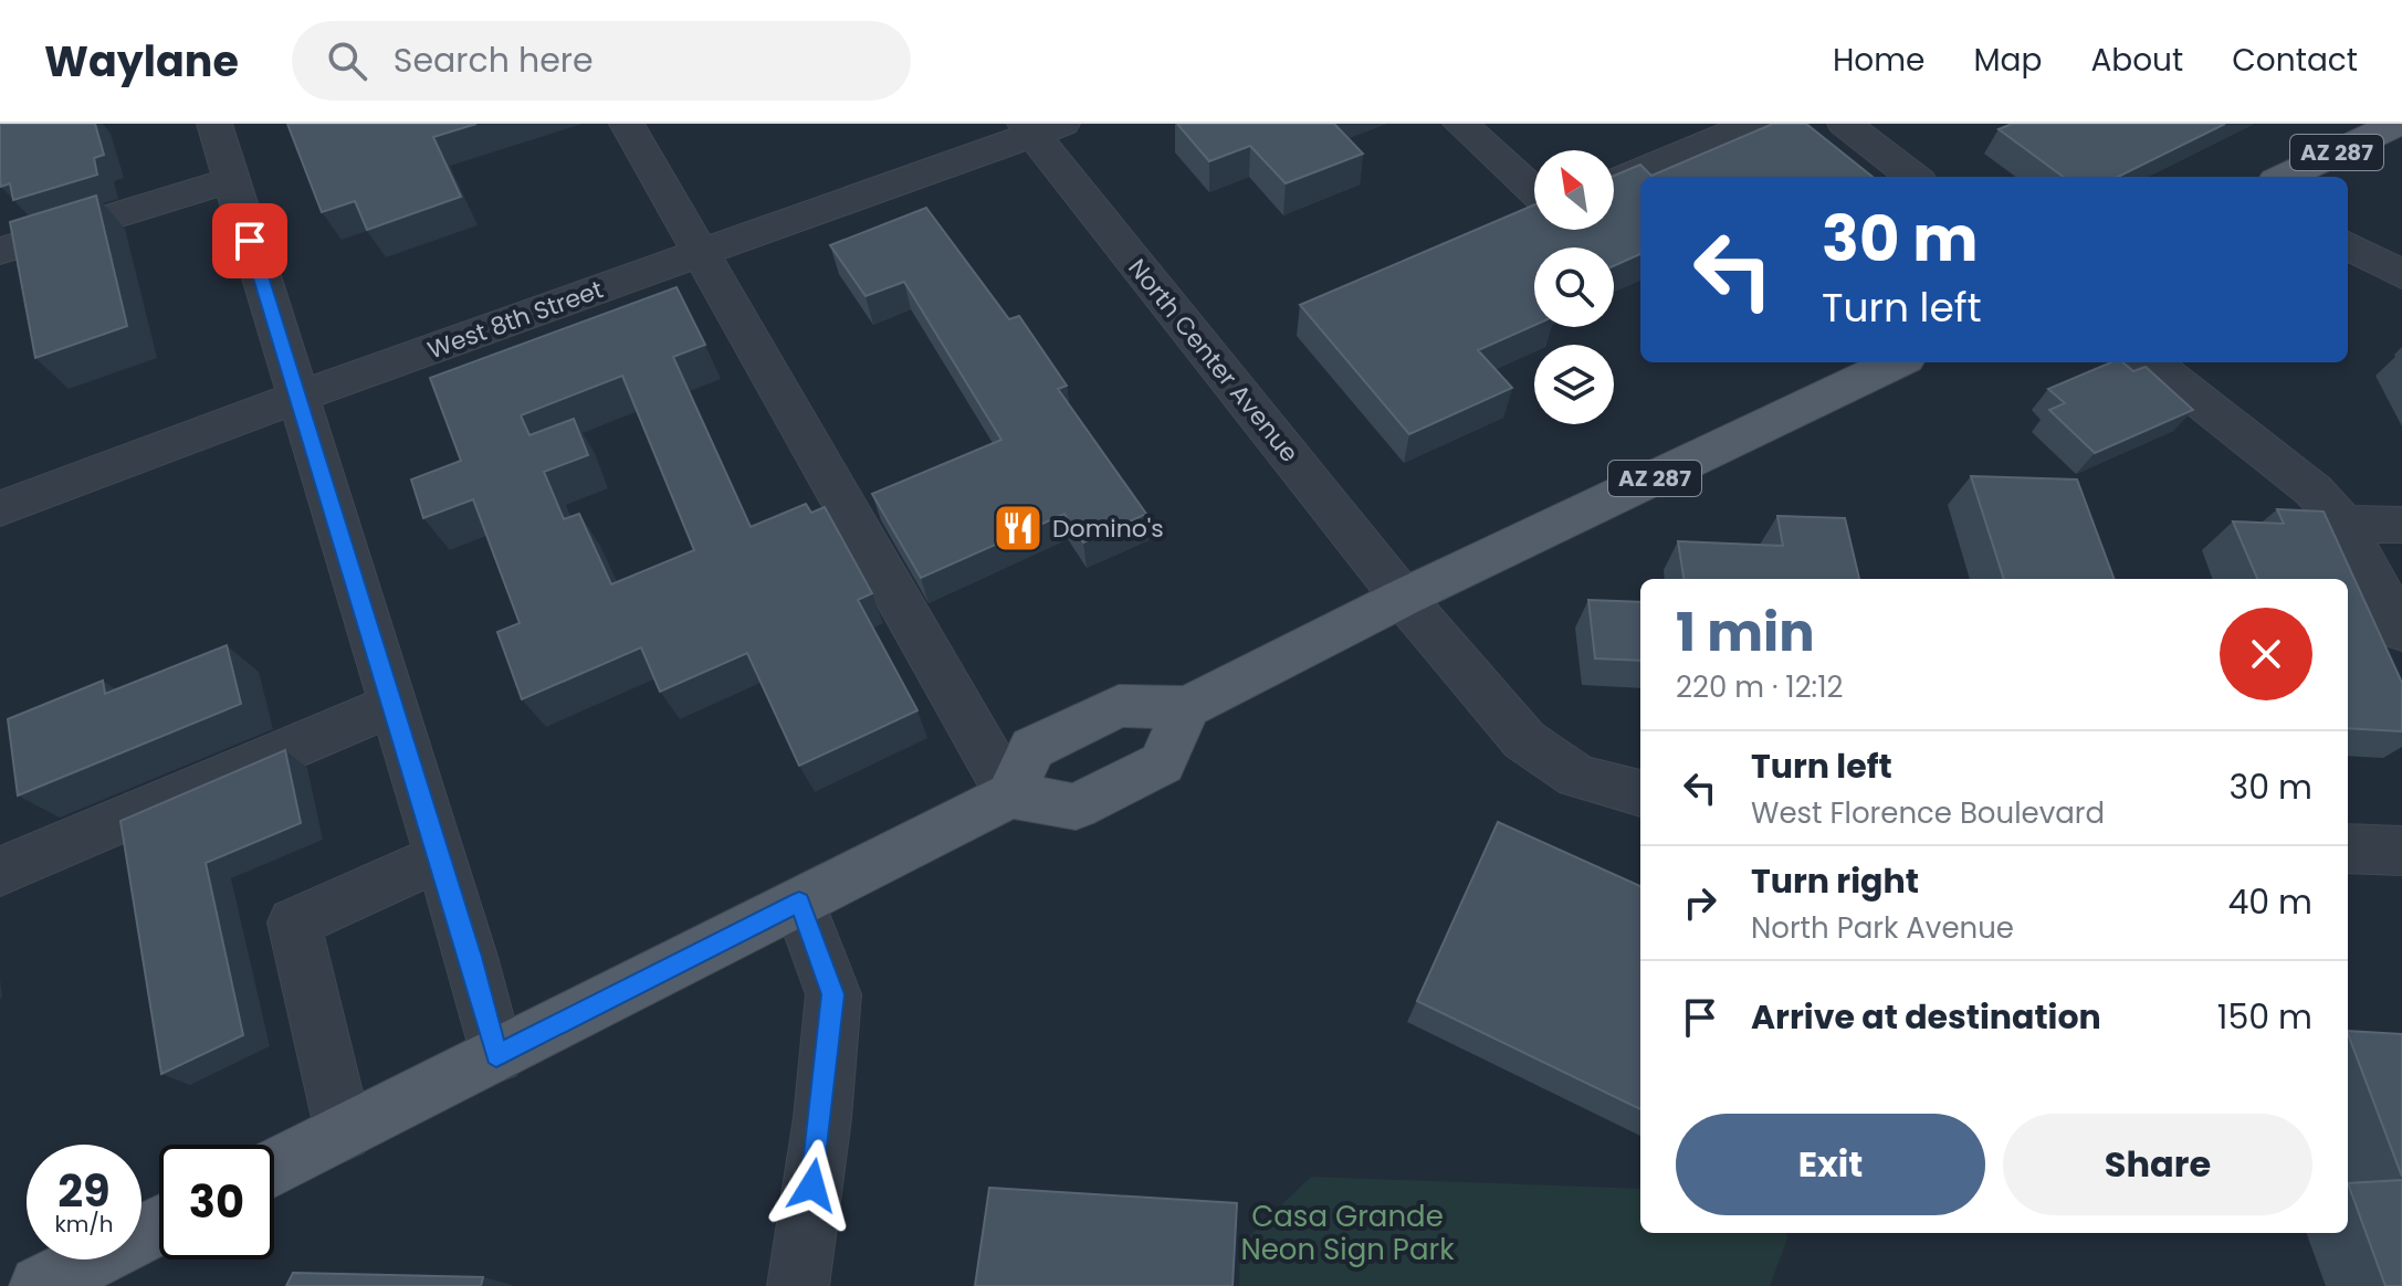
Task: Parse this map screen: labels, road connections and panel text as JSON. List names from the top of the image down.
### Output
{
  "streets": {
    "main road": ["AZ 287"],
    "street": ["West 8th Street", "North Center Avenue"]
  },
  "crossings": [
    ["AZ 287", "North Center Avenue"],
    ["West 8th Street", "North Center Avenue"]
  ],
  "parks": ["Casa Grande Neon Sign Park"],
  "places": {
    "restaurant": ["Domino's"]
  },
  "north": "top left",
  "page": {
    "header": "Waylane",
    "search": "Search here",
    "nav": [
      "Home",
      "Map",
      "About",
      "Contact"
    ],
    "turn": ["30 m", "Turn left"],
    "heading": ["1 min", "220 m · 12:12"],
    "list": [
      {
        "name": "Turn left",
        "note": "West Florence Boulevard",
        "value": "30 m"
      },
      {
        "name": "Turn right",
        "note": "North Park Avenue",
        "value": "40 m"
      },
      {
        "name": "Arrive at destination",
        "value": "150 m"
      }
    ],
    "buttons": ["Exit", "Share"],
    "speed": "29 km/h",
    "limit": "30"
  }
}
